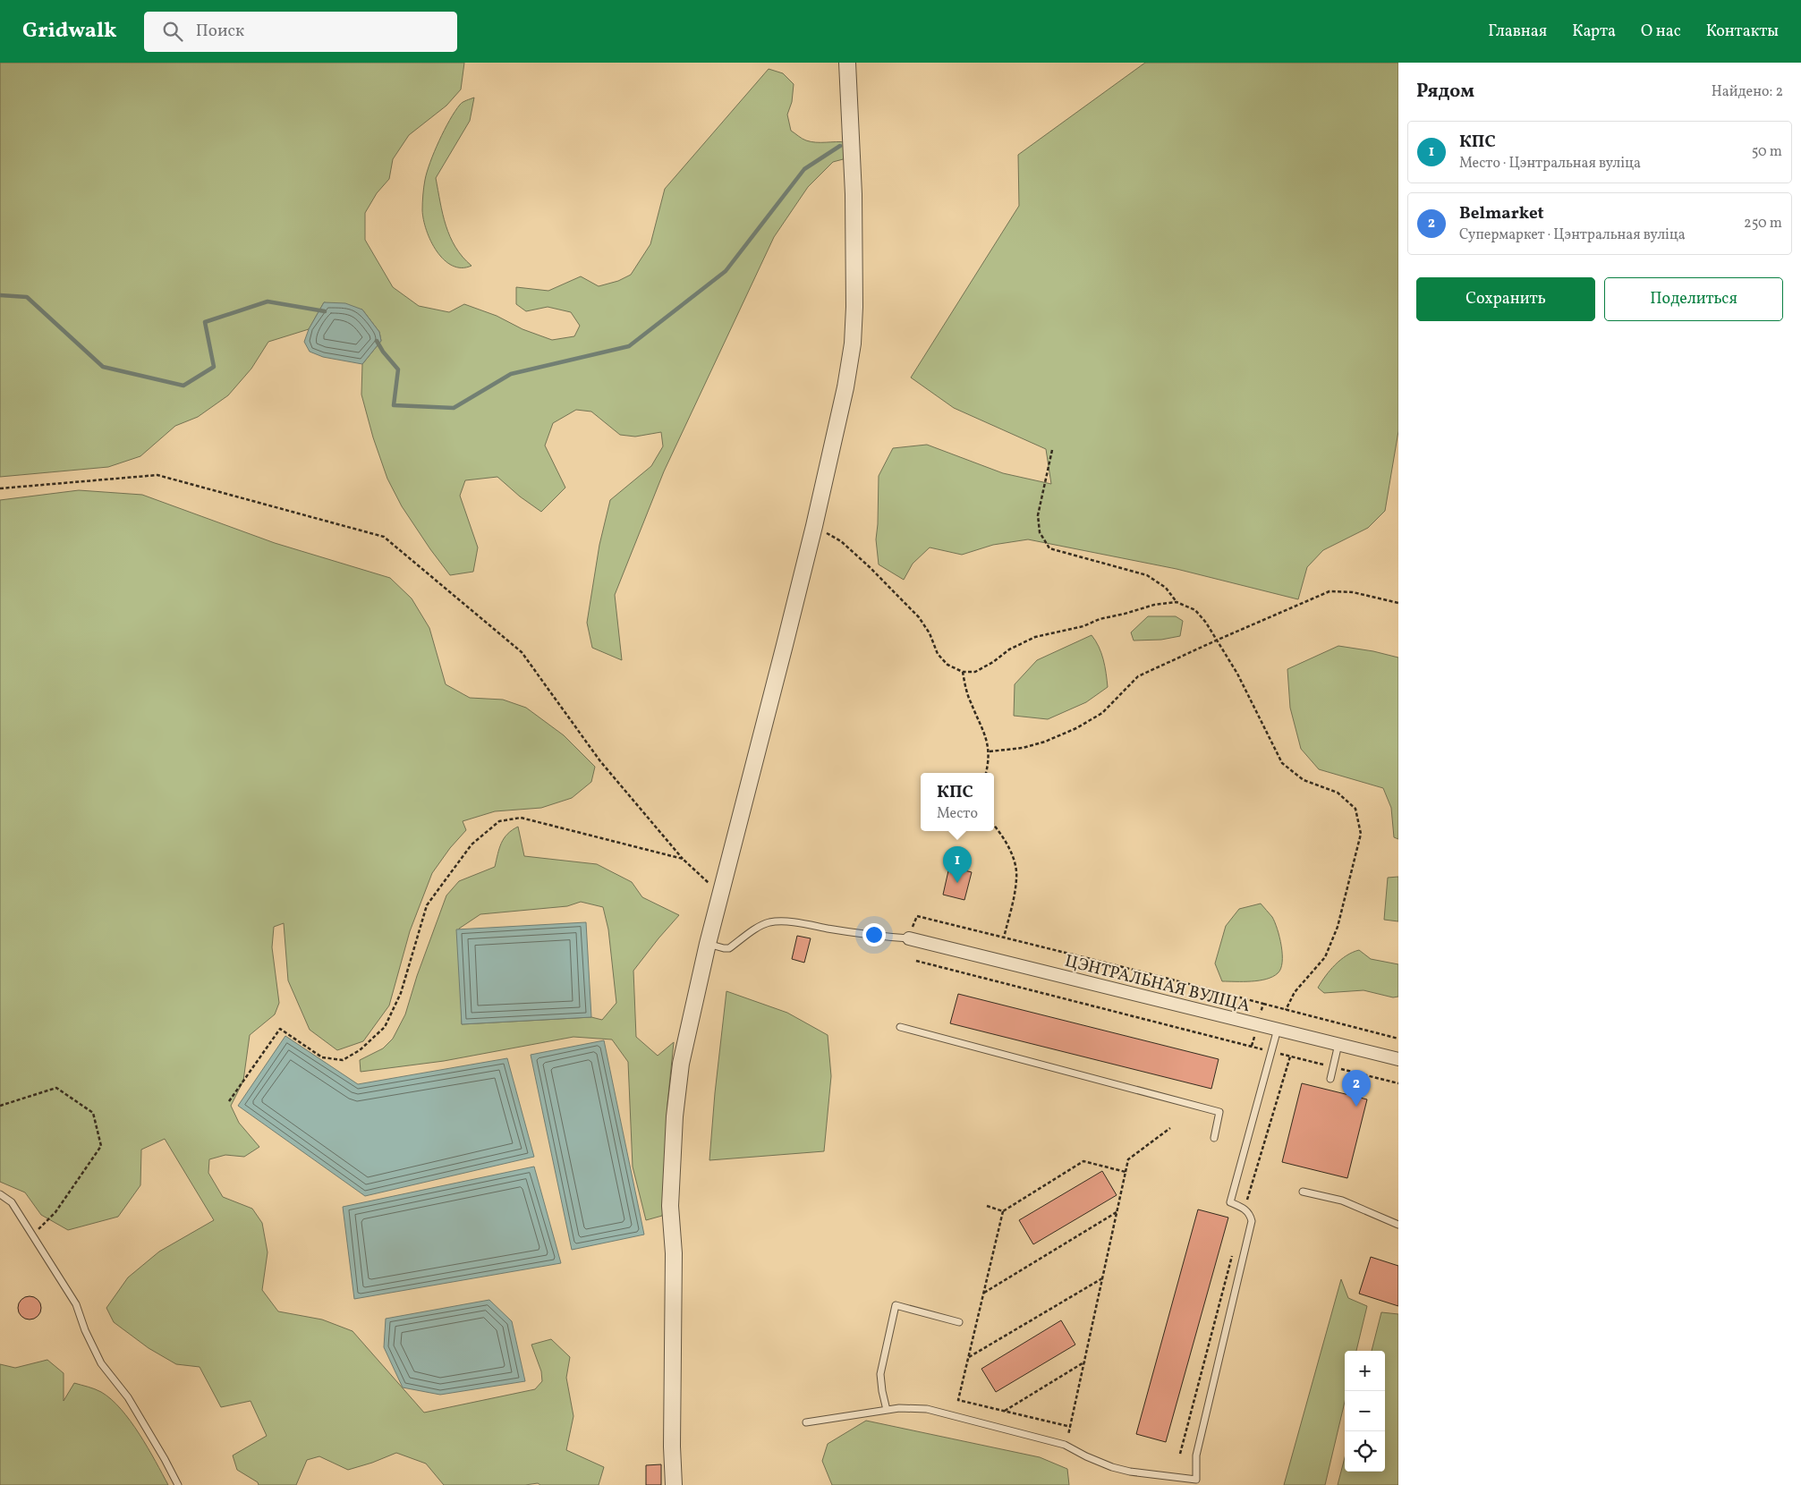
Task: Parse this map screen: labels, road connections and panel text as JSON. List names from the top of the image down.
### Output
{
  "streets": {
    "street": ["ЦЭНТРАЛЬНАЯ ВУЛІЦА"]
  },
  "page": {
    "header": "Gridwalk",
    "search": "Поиск",
    "nav": [
      "Главная",
      "Карта",
      "О нас",
      "Контакты"
    ],
    "heading": ["Рядом", "Найдено: 2"],
    "list": [
      {
        "mark": "1",
        "name": "КПС",
        "note": "Место · Цэнтральная вуліца",
        "value": "50 m"
      },
      {
        "mark": "2",
        "name": "Belmarket",
        "note": "Супермаркет · Цэнтральная вуліца",
        "value": "250 m"
      }
    ],
    "buttons": ["Сохранить", "Поделиться"],
    "popup": ["КПС", "Место"],
    "pins": ["1", "2"],
    "map_buttons": ["+", "−"]
  }
}
